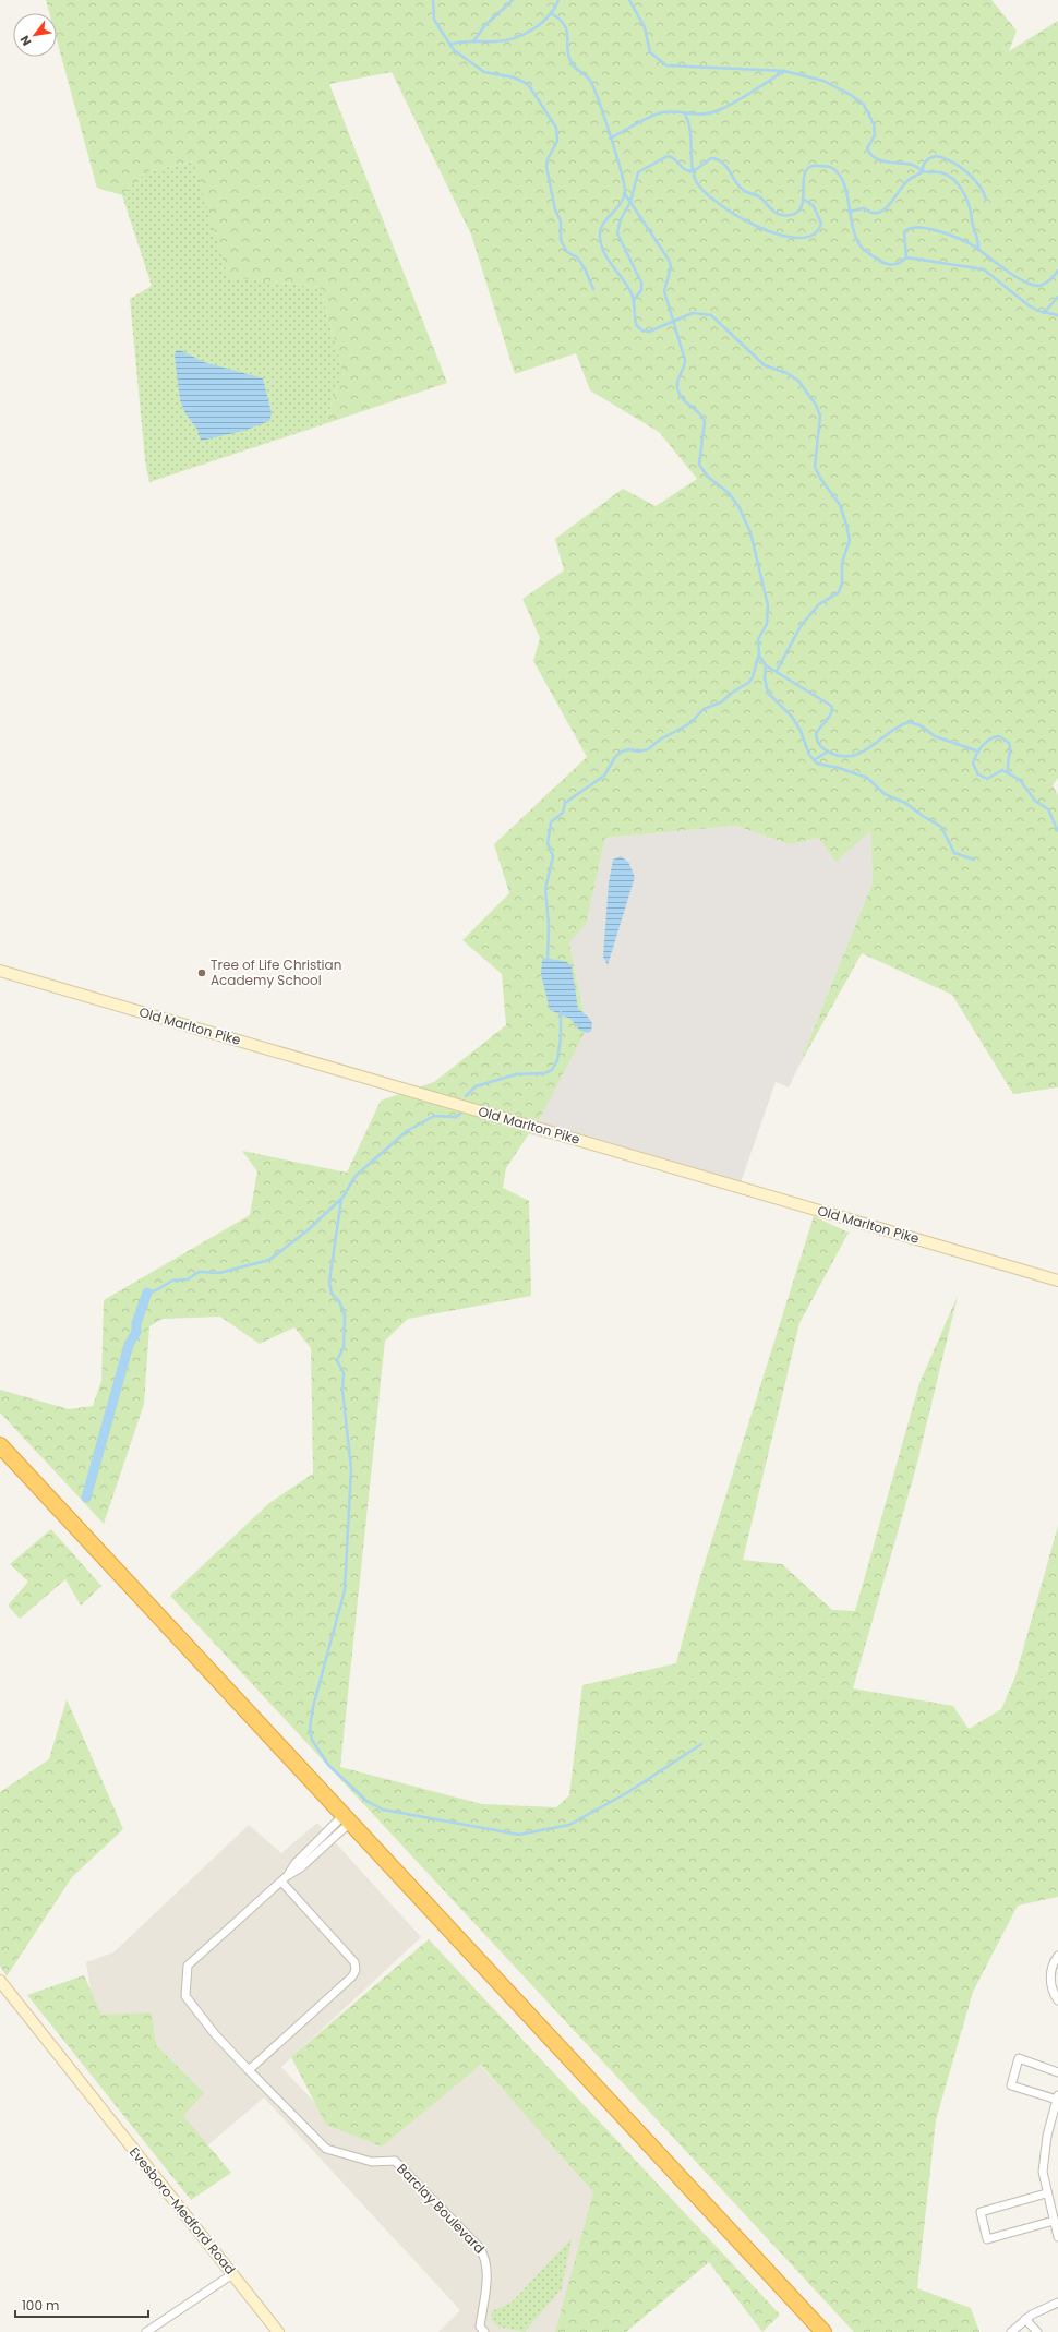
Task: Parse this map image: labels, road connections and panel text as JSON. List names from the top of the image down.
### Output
{
  "streets": {
    "street": ["Old Marlton Pike", "Barclay Boulevard", "Evesboro-Medford Road"]
  },
  "places": ["Tree of Life Christian Academy School"],
  "scale_bar": "100 m",
  "north": "bottom left"
}
